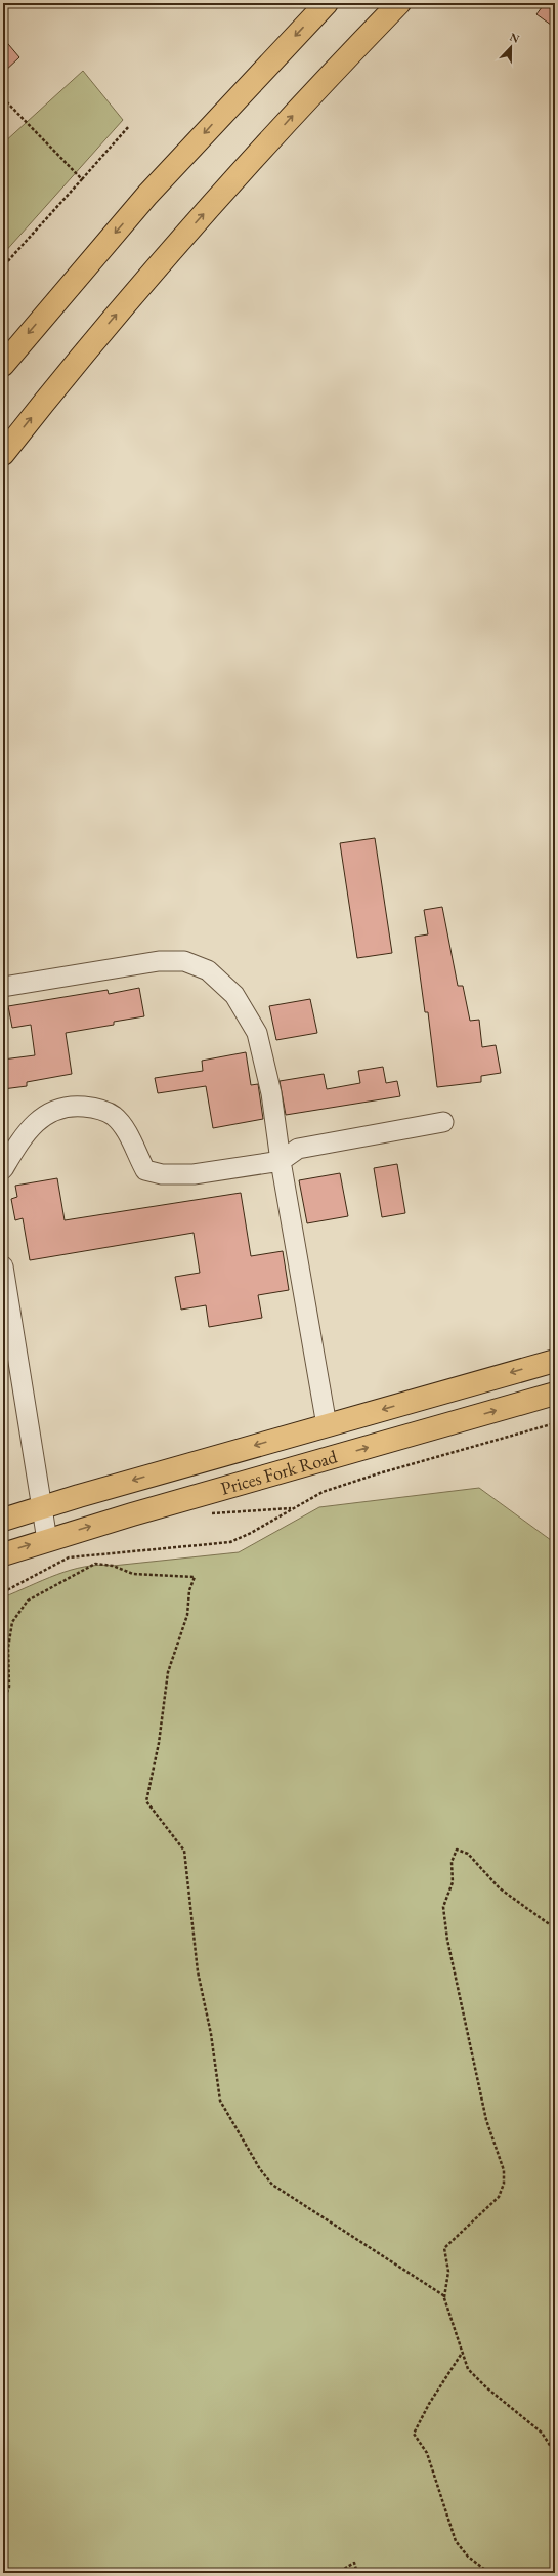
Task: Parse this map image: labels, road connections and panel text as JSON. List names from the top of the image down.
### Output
{
  "streets": {
    "main road": ["Prices Fork Road"]
  },
  "north": "top"
}
